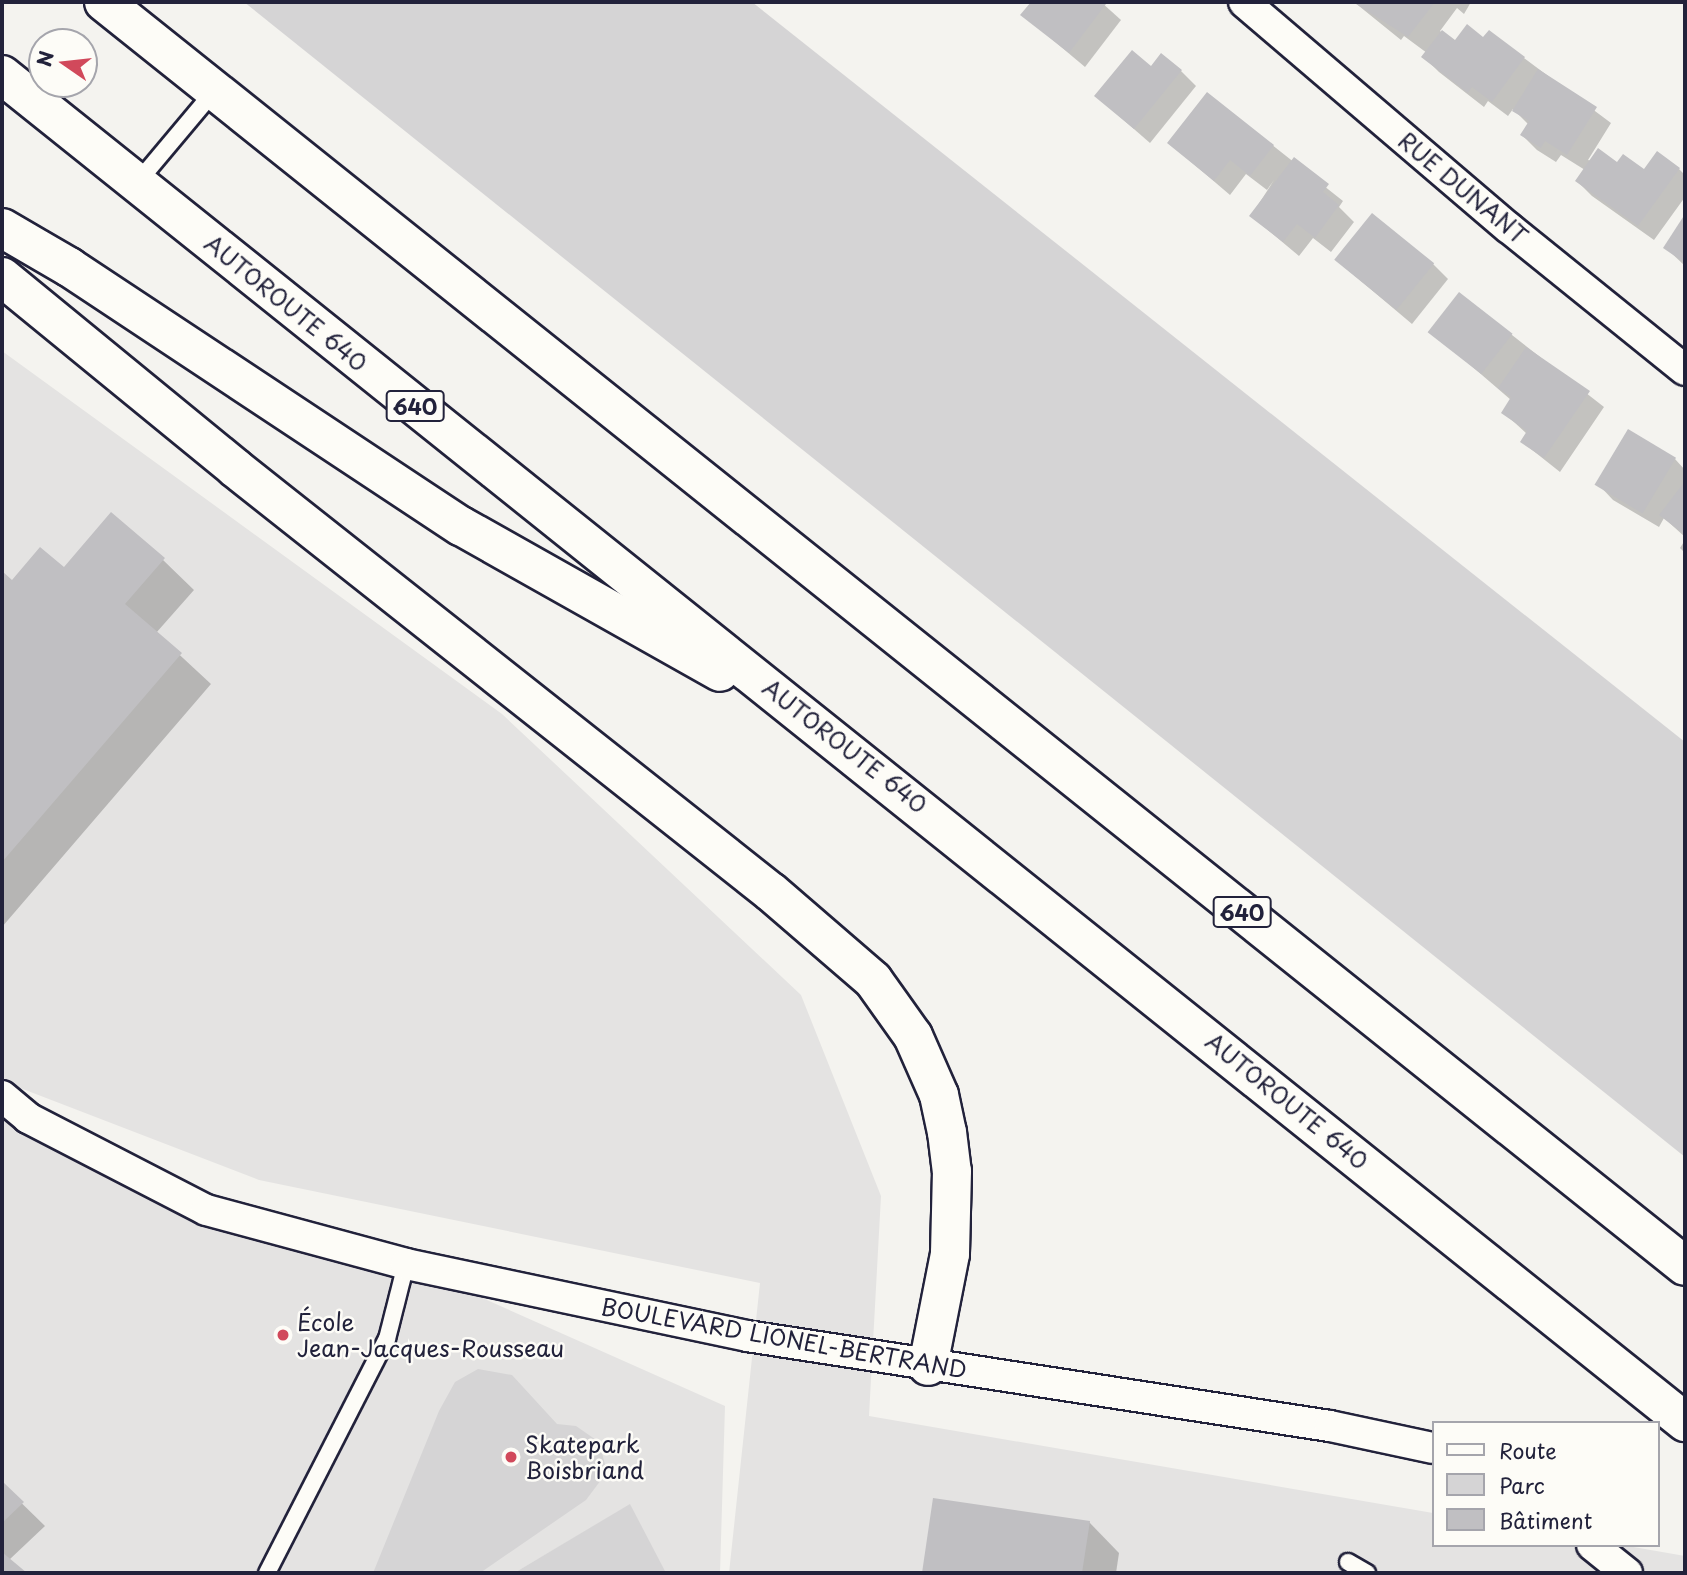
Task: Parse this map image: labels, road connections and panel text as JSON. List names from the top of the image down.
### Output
{
  "streets": {
    "highway": ["AUTOROUTE 640", "640"],
    "street": ["RUE DUNANT", "BOULEVARD LIONEL-BERTRAND"]
  },
  "places": ["École Jean-Jacques-Rousseau", "Skatepark Boisbriand"],
  "legend": ["Route", "Parc", "Bâtiment"],
  "north": "left"
}
